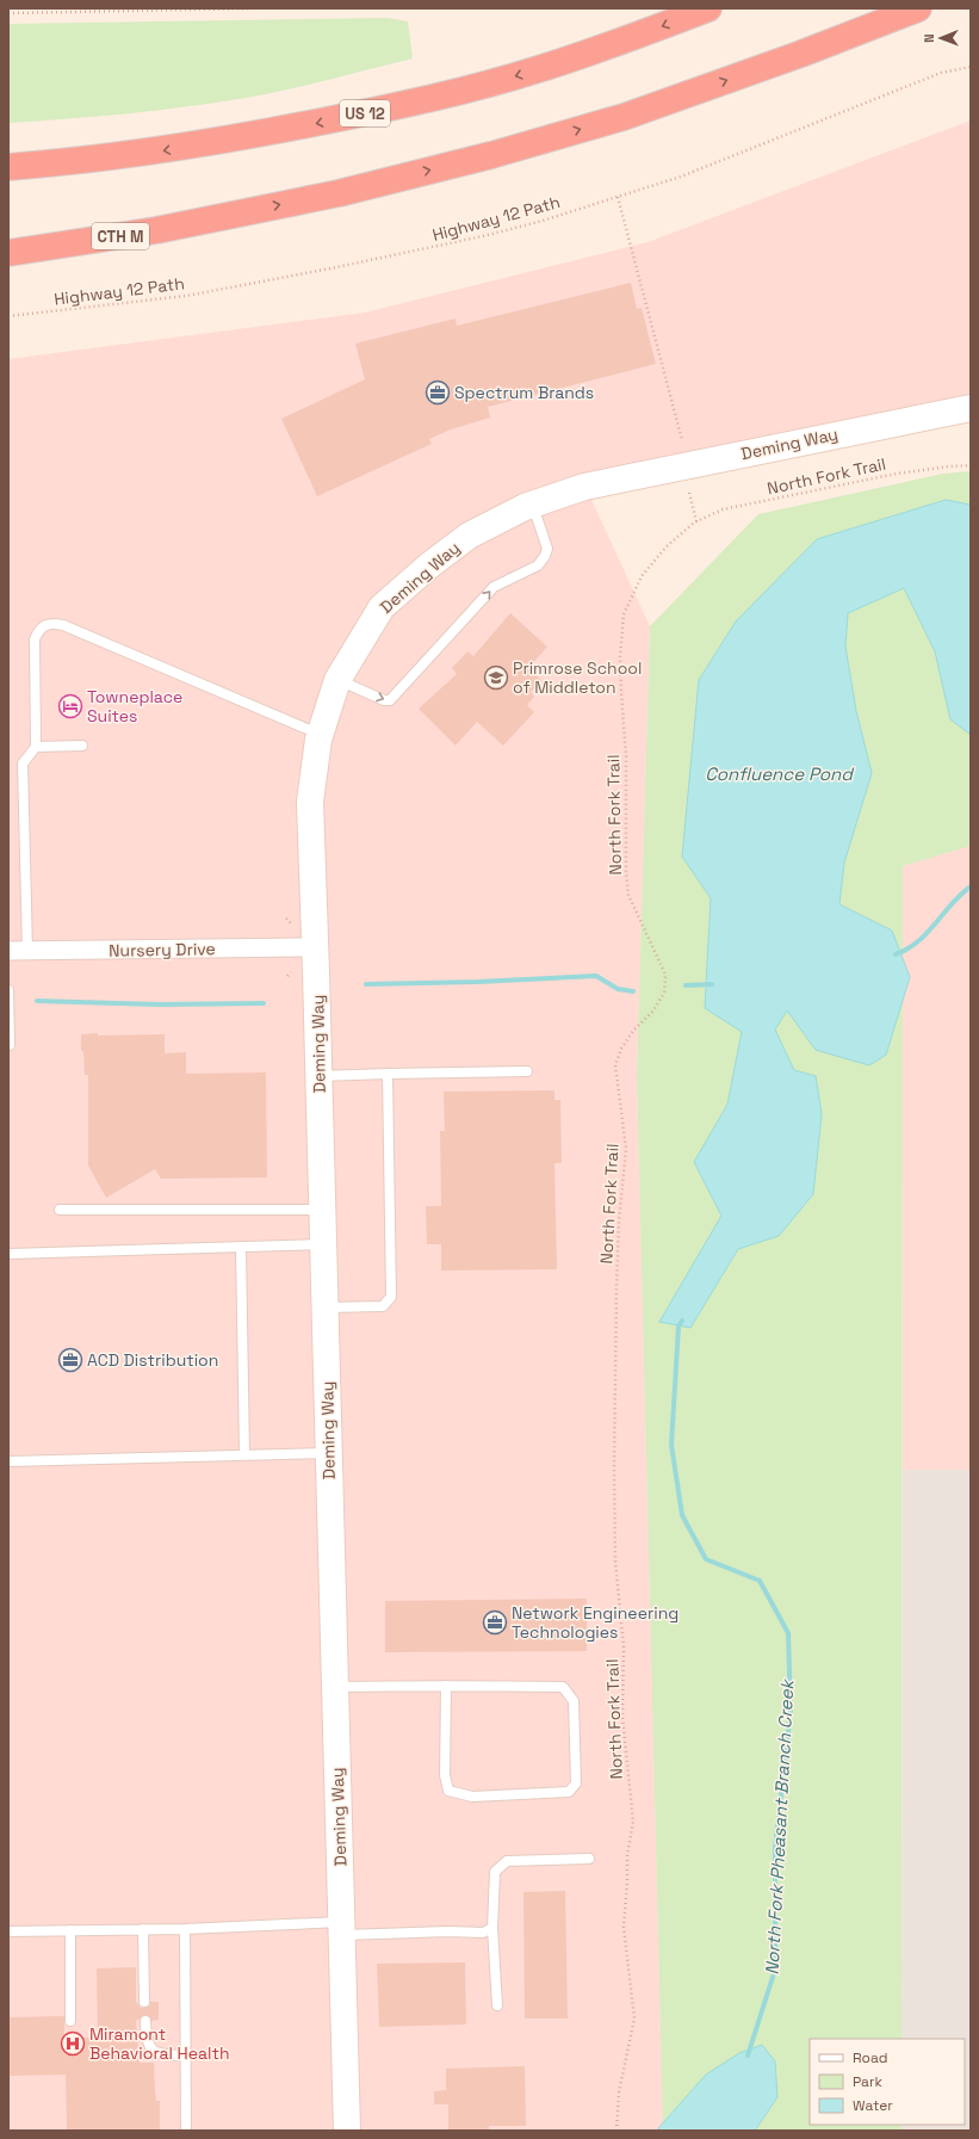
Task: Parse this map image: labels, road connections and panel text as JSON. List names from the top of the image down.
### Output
{
  "streets": {
    "highway": ["US 12", "CTH M"],
    "street": ["Deming Way", "Nursery Drive"],
    "path": ["Highway 12 Path", "North Fork Trail"]
  },
  "crossings": [
    ["Deming Way", "Nursery Drive"]
  ],
  "water": ["Confluence Pond", "North Fork Pheasant Branch Creek"],
  "places": {
    "office": ["Spectrum Brands", "ACD Distribution", "Network Engineering Technologies"],
    "school or university": ["Primrose School of Middleton"],
    "hotel": ["Towneplace Suites"],
    "hospital": ["Miramont Behavioral Health"]
  },
  "legend": ["Road", "Park", "Water"],
  "north": "left"
}
